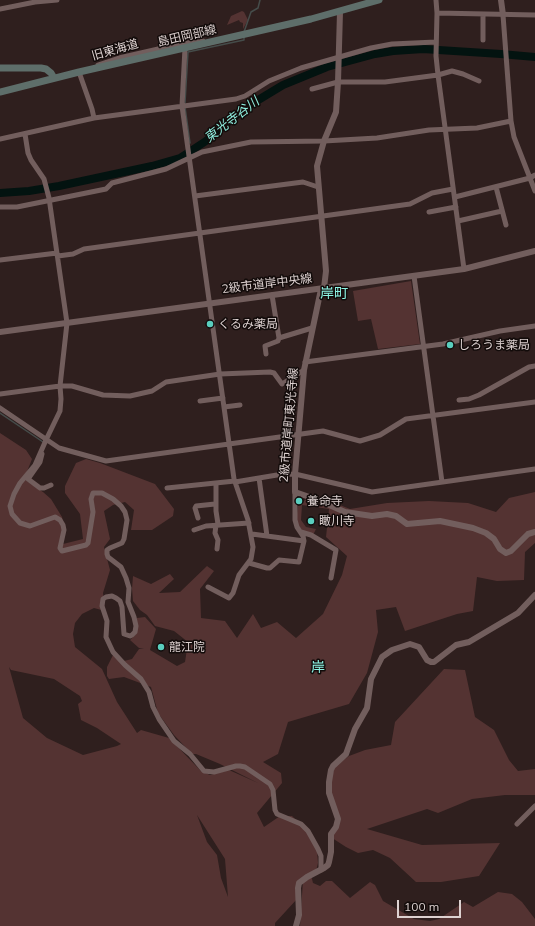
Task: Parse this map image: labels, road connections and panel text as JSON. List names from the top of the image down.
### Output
{
  "streets": {
    "main road": ["島田岡部線"],
    "street": ["旧東海道", "2級市道岸中央線", "2級市道岸町東光寺線"]
  },
  "crossings": [
    ["島田岡部線", "旧東海道"],
    ["島田岡部線", "2級市道岸町東光寺線"],
    ["2級市道岸中央線", "2級市道岸町東光寺線"]
  ],
  "districts": ["岸町", "岸"],
  "water": ["東光寺谷川"],
  "places": [
    "くるみ薬局",
    "しろうま薬局",
    "養命寺",
    "瞰川寺",
    "龍江院"
  ],
  "scale_bar": "100 m"
}
